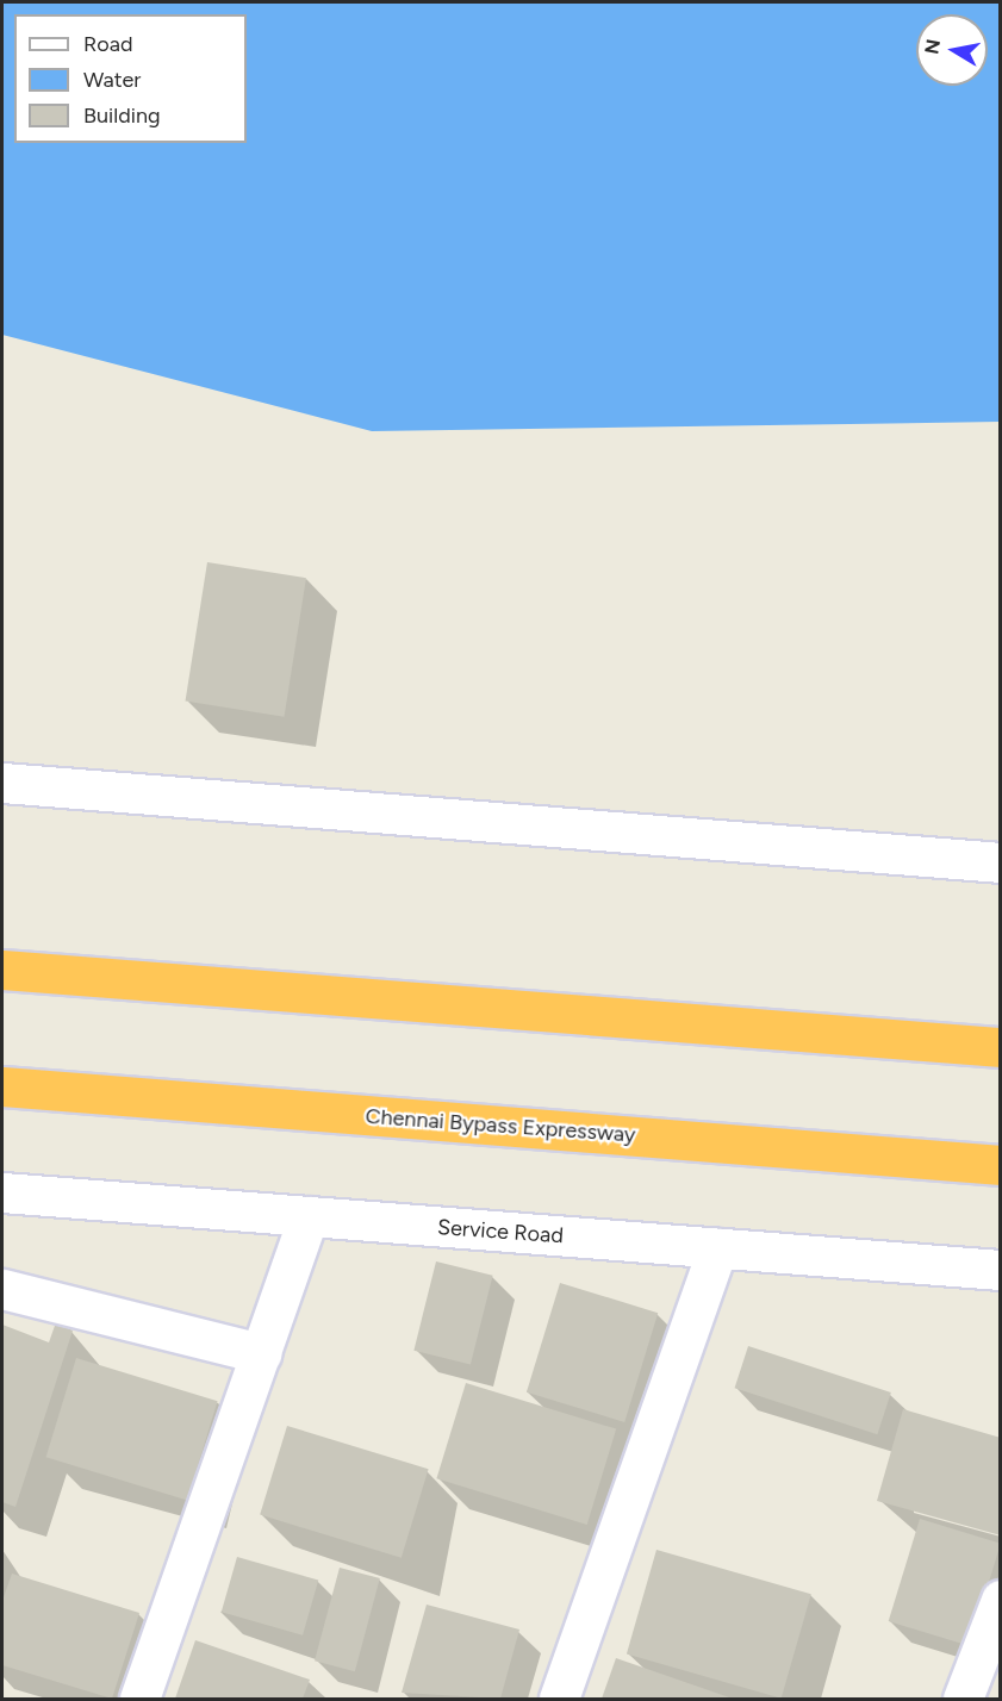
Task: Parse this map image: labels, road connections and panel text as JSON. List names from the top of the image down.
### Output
{
  "streets": {
    "highway": ["Chennai Bypass Expressway"],
    "street": ["Service Road"]
  },
  "legend": ["Road", "Water", "Building"],
  "north": "left"
}
